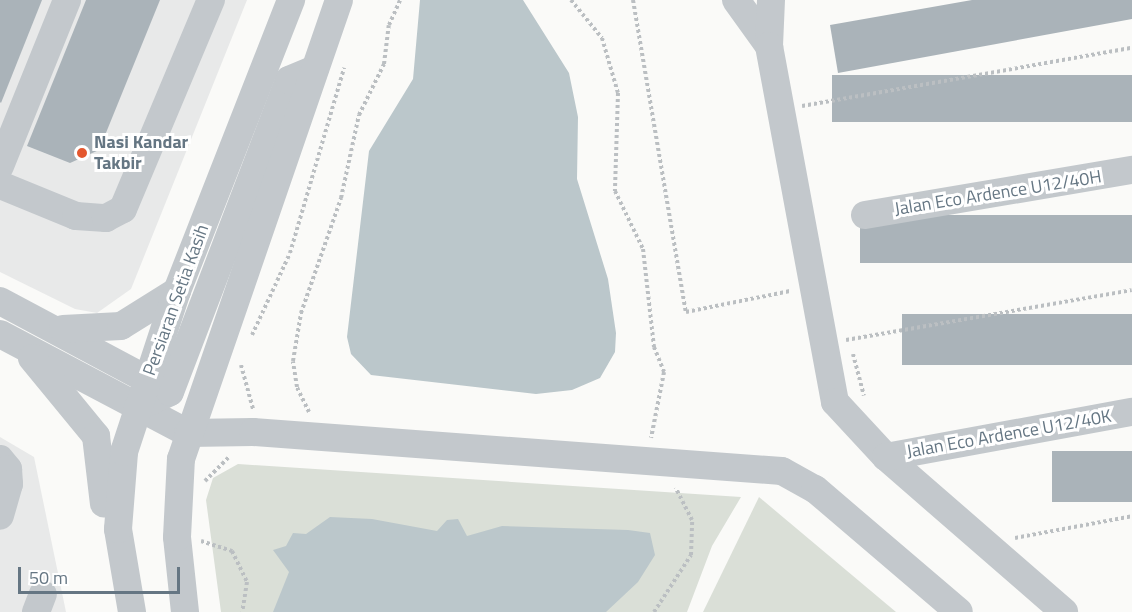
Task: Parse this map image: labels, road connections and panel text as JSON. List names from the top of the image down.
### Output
{
  "streets": {
    "street": ["Jalan Eco Ardence U12/40H", "Persiaran Setia Kasih", "Jalan Eco Ardence U12/40K"]
  },
  "places": ["Nasi Kandar Takbir"],
  "scale_bar": "50 m"
}
